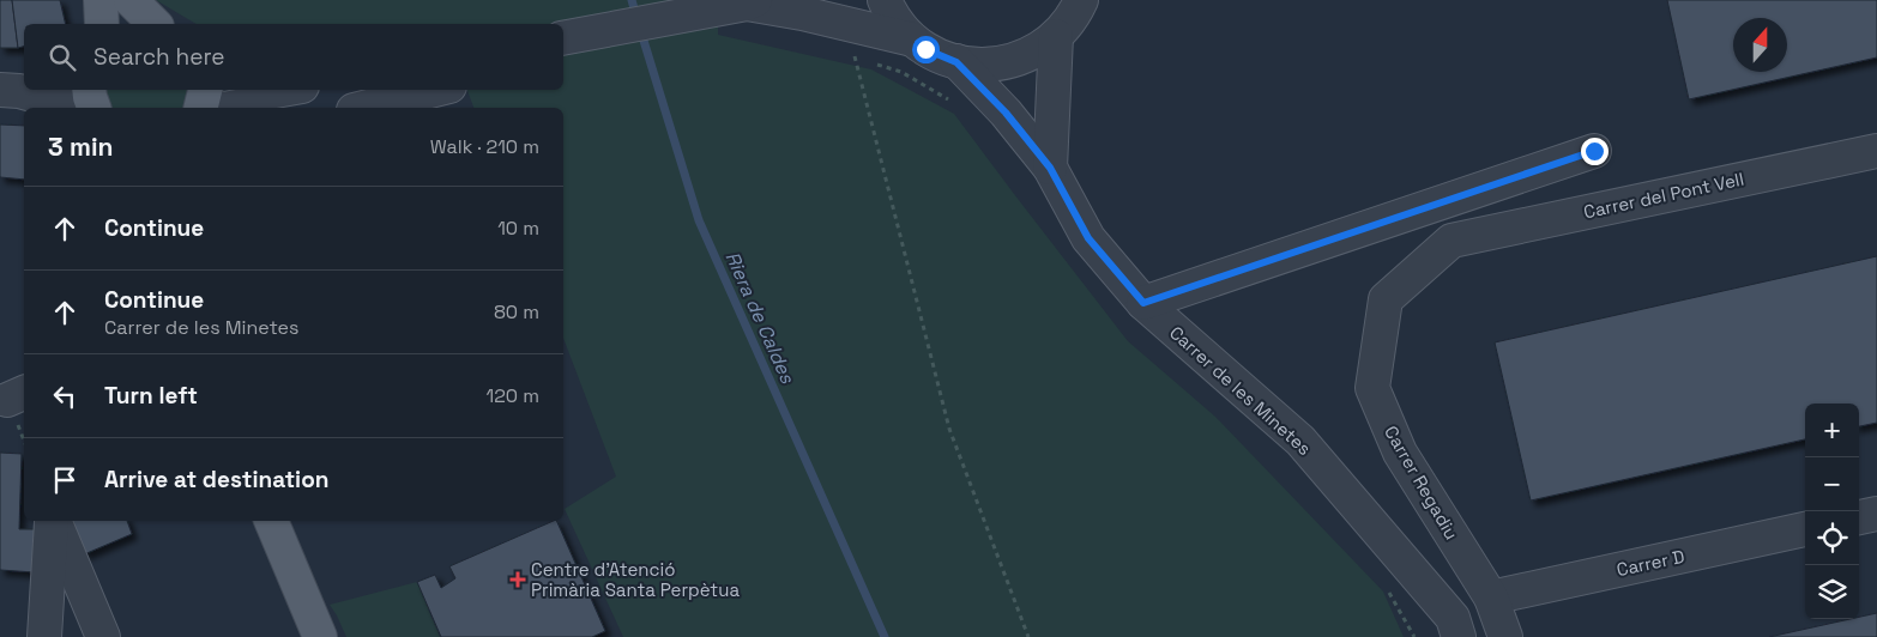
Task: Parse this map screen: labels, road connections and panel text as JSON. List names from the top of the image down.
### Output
{
  "streets": {
    "street": [
      "Carrer del Pont Vell",
      "Carrer de les Minetes",
      "Carrer Regadiu",
      "Carrer D"
    ]
  },
  "crossings": [
    ["Carrer del Pont Vell", "Carrer Regadiu"],
    ["Carrer Regadiu", "Carrer D"]
  ],
  "water": ["Riera de Caldes"],
  "places": {
    "health": ["Centre d'Atenció Primària Santa Perpètua"]
  },
  "north": "top",
  "page": {
    "search": "Search here",
    "heading": ["3 min", "Walk · 210 m"],
    "list": [
      ["Continue", "10 m"],
      ["Continue", "Carrer de les Minetes", "80 m"],
      ["Turn left", "120 m"],
      "Arrive at destination"
    ],
    "map_buttons": ["+", "−"]
  }
}
